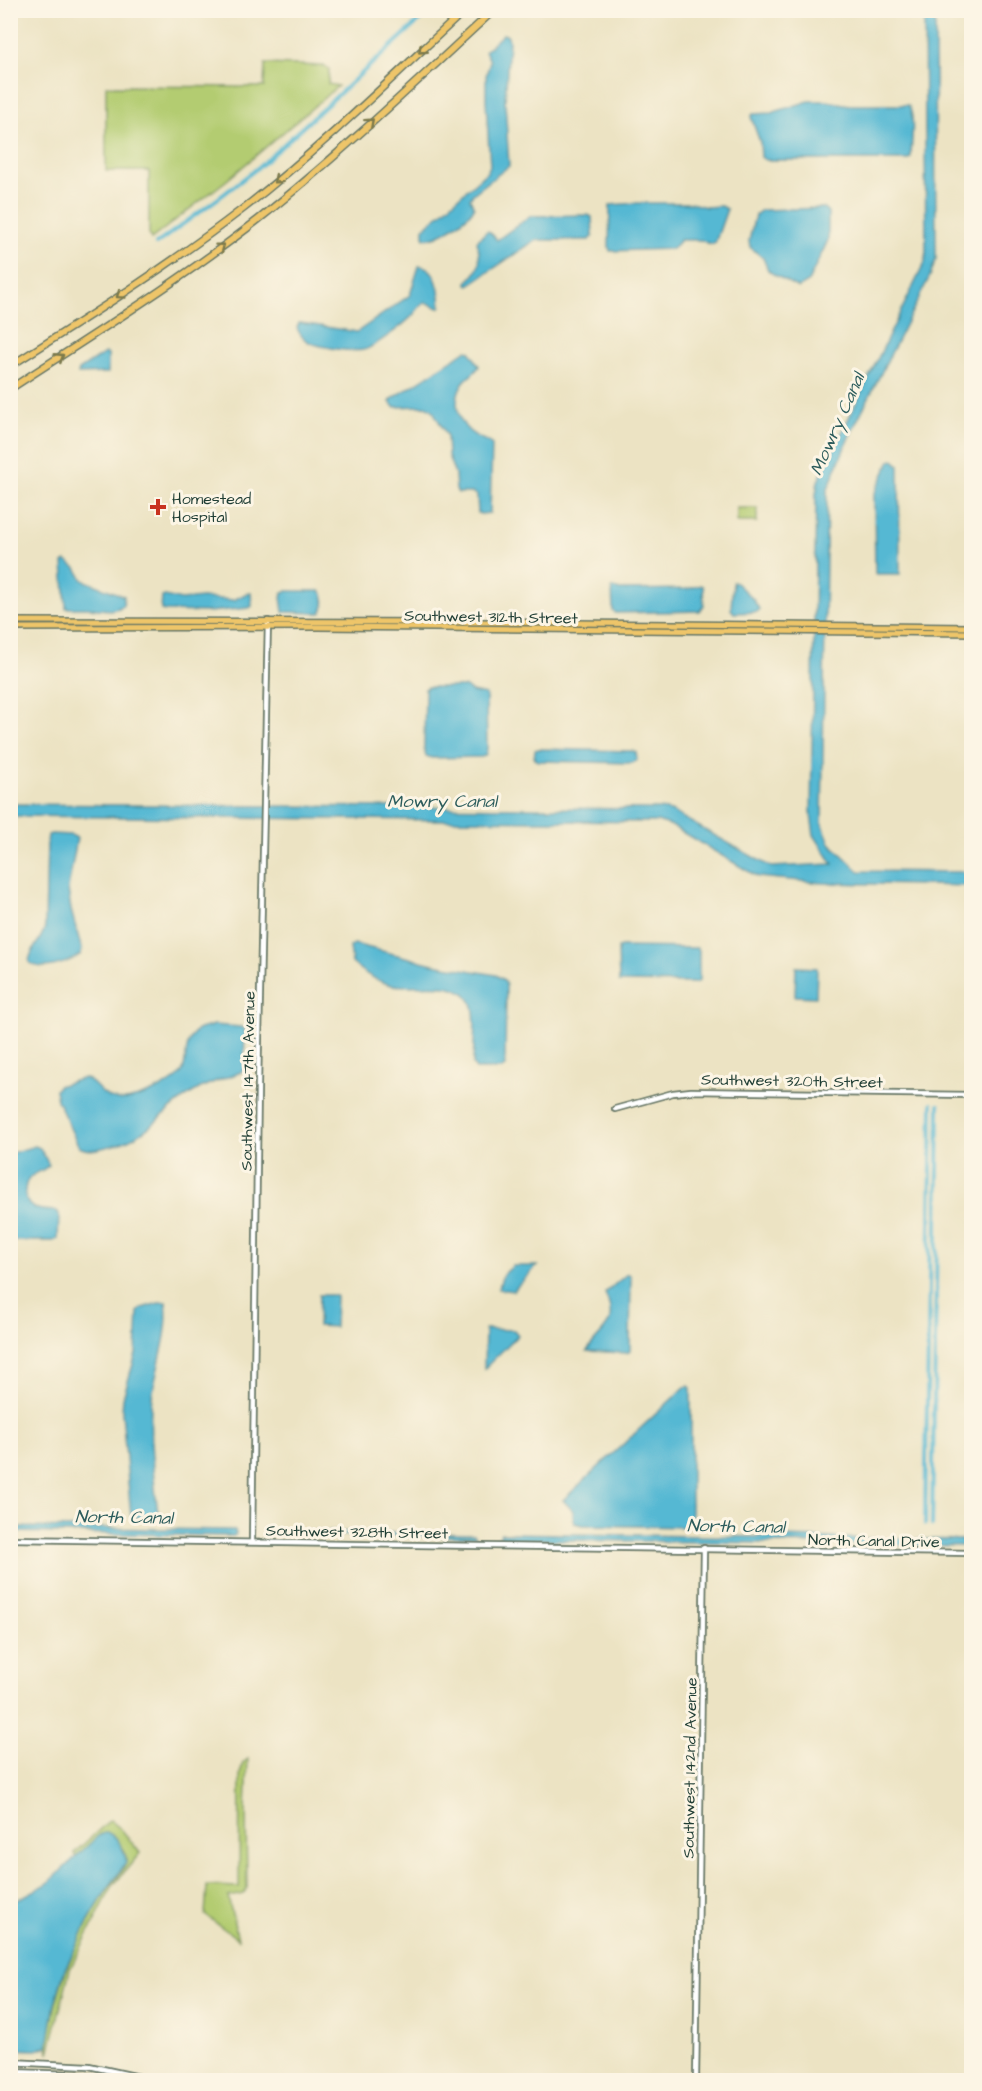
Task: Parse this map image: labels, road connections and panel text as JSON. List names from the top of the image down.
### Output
{
  "streets": {
    "main road": ["Southwest 312th Street"],
    "street": [
      "Southwest 320th Street",
      "Southwest 147th Avenue",
      "Southwest 328th Street",
      "North Canal Drive",
      "Southwest 142nd Avenue"
    ]
  },
  "crossings": [
    ["Southwest 312th Street", "Southwest 147th Avenue"],
    ["Southwest 147th Avenue", "Southwest 328th Street"],
    ["Southwest 328th Street", "North Canal Drive"],
    ["Southwest 328th Street", "Southwest 142nd Avenue"],
    ["North Canal Drive", "Southwest 142nd Avenue"]
  ],
  "water": ["Mowry Canal", "North Canal"],
  "places": {
    "health": ["Homestead Hospital"]
  }
}
